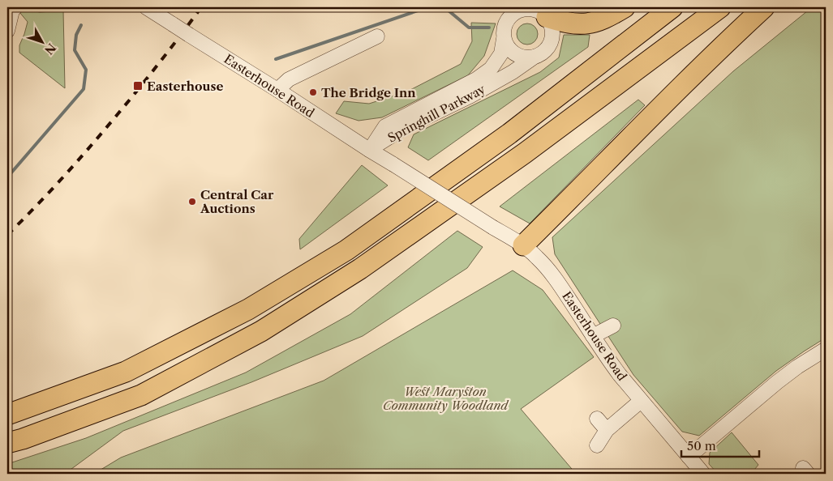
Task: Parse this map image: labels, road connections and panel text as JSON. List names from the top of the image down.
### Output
{
  "streets": {
    "street": ["Easterhouse Road", "Springhill Parkway"]
  },
  "crossings": [
    ["Easterhouse Road", "Springhill Parkway"]
  ],
  "parks": ["West Maryston Community Woodland"],
  "places": {
    "transit": ["Easterhouse"],
    "other": ["The Bridge Inn", "Central Car Auctions"]
  },
  "scale_bar": "50 m",
  "north": "bottom right"
}
